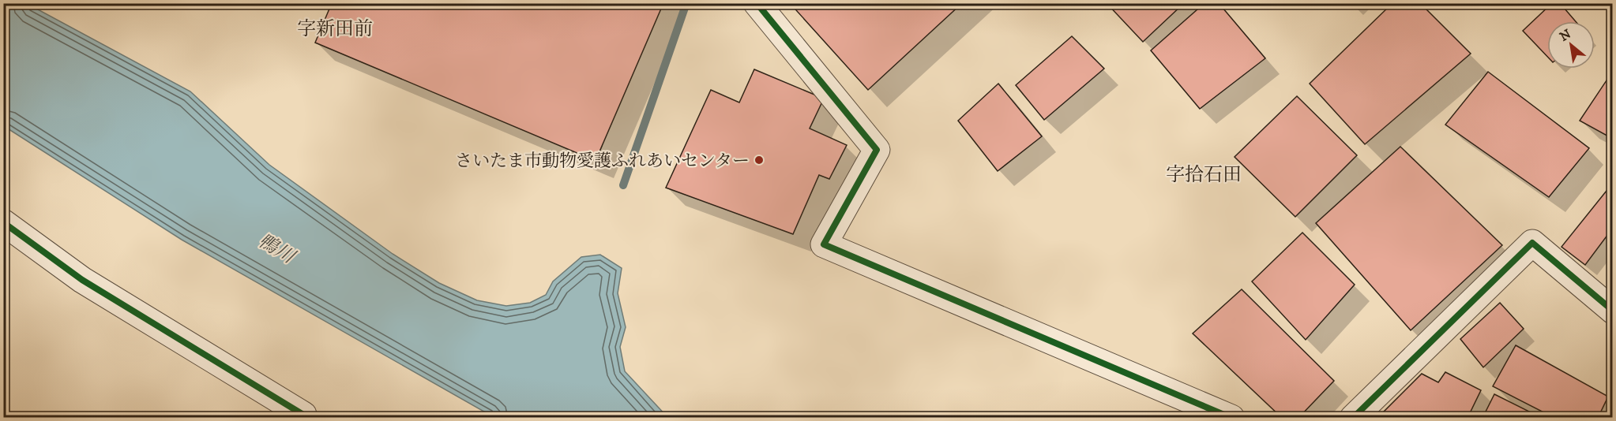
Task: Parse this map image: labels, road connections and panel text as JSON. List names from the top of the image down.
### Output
{
  "districts": ["字新田前", "字拾石田"],
  "water": ["鴨川"],
  "places": ["さいたま市動物愛護ふれあいセンター"],
  "north": "top left"
}
